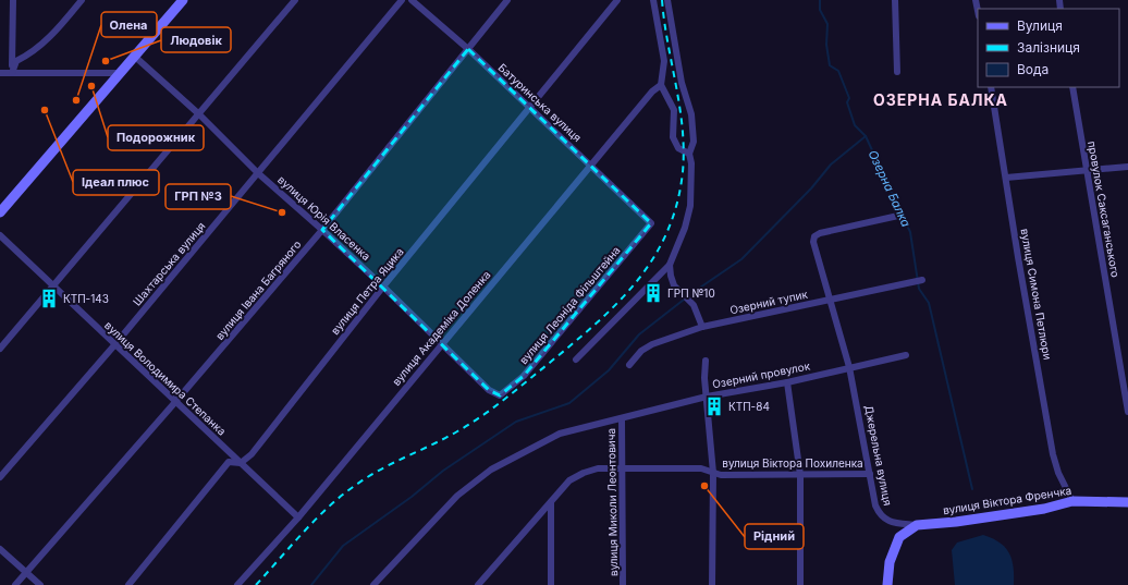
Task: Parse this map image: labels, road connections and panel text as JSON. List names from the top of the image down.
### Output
{
  "streets": {
    "street": [
      "Батуринська вулиця",
      "провулок Саксаганського",
      "вулиця Юрія Власенка",
      "Шахтарська вулиця",
      "вулиця Івана Багряного",
      "вулиця Петра Яцика",
      "вулиця Симона Петлюри",
      "Озерний тупик",
      "вулиця Леоніда Фільштейна",
      "вулиця Академіка Доленка",
      "Озерний провулок",
      "вулиця Володимира Степанка",
      "Джерельна вулиця",
      "вулиця Віктора Похиленка",
      "вулиця Віктора Френчка",
      "вулиця Миколи Леонтовича"
    ]
  },
  "crossings": [
    ["Батуринська вулиця", "вулиця Івана Багряного"],
    ["Батуринська вулиця", "вулиця Петра Яцика"],
    ["Батуринська вулиця", "вулиця Леоніда Фільштейна"],
    ["Батуринська вулиця", "вулиця Академіка Доленка"],
    ["вулиця Юрія Власенка", "Шахтарська вулиця"],
    ["вулиця Юрія Власенка", "вулиця Івана Багряного"],
    ["вулиця Юрія Власенка", "вулиця Петра Яцика"],
    ["вулиця Юрія Власенка", "вулиця Леоніда Фільштейна"],
    ["вулиця Юрія Власенка", "вулиця Академіка Доленка"],
    ["Шахтарська вулиця", "вулиця Володимира Степанка"],
    ["вулиця Івана Багряного", "вулиця Володимира Степанка"],
    ["вулиця Петра Яцика", "вулиця Володимира Степанка"],
    ["вулиця Симона Петлюри", "вулиця Віктора Френчка"],
    ["Озерний тупик", "Джерельна вулиця"],
    ["вулиця Академіка Доленка", "вулиця Володимира Степанка"],
    ["Озерний провулок", "Джерельна вулиця"],
    ["Озерний провулок", "вулиця Миколи Леонтовича"],
    ["Джерельна вулиця", "вулиця Віктора Похиленка"],
    ["Джерельна вулиця", "вулиця Віктора Френчка"],
    ["вулиця Віктора Похиленка", "вулиця Миколи Леонтовича"]
  ],
  "districts": ["ОЗЕРНА БАЛКА"],
  "water": ["Озерна Балка"],
  "places": {
    "other": [
      "Людовік",
      "Подорожник",
      "Олена",
      "Ідеал плюс",
      "ГРП №3",
      "Рідний"
    ],
    "building": ["ГРП №10", "КТП-143", "КТП-84"]
  },
  "legend": ["Вулиця", "Залізниця", "Вода"]
}
